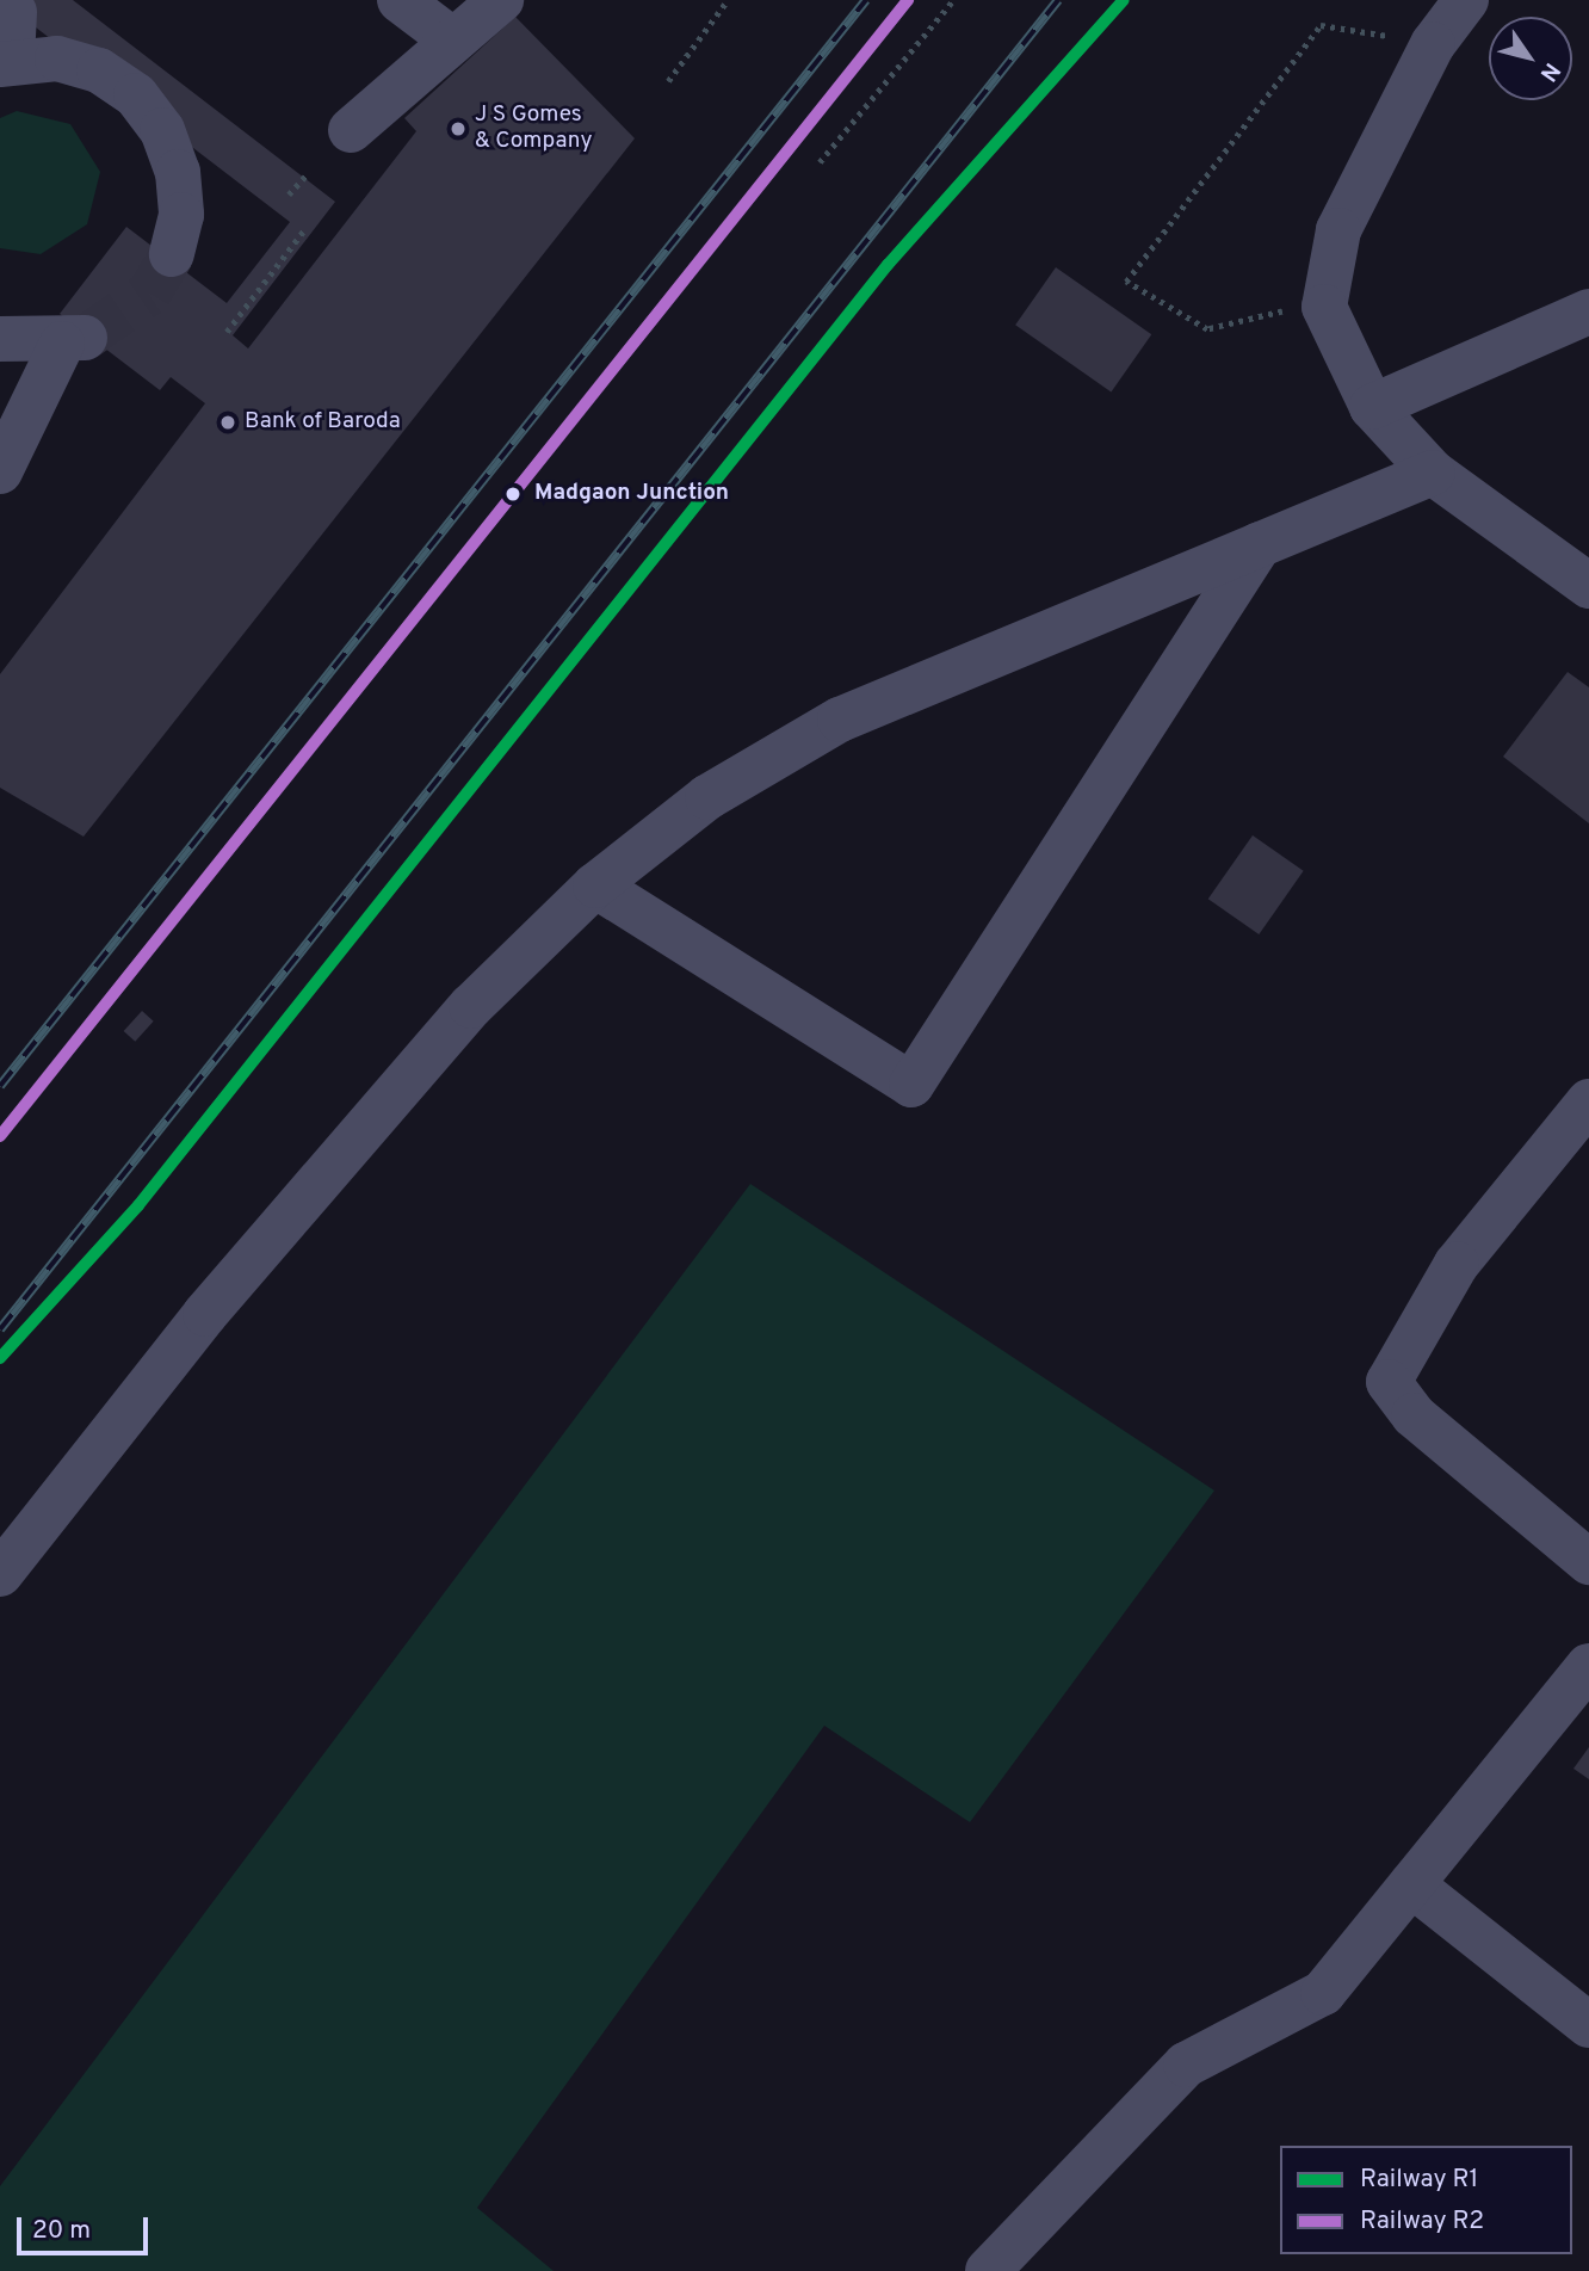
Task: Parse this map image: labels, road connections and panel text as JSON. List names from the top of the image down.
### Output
{
  "places": ["J S Gomes & Company", "Bank of Baroda", "Madgaon Junction"],
  "lines": ["rail line R1", "rail line R2"],
  "legend": ["Railway R1", "Railway R2"],
  "scale_bar": "20 m",
  "north": "bottom right"
}
